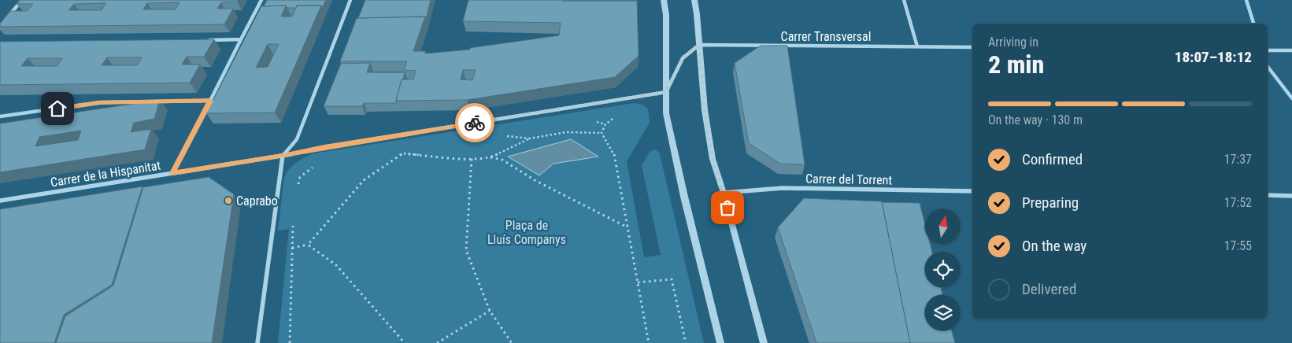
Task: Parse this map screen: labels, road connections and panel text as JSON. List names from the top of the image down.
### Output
{
  "streets": {
    "street": ["Carrer Transversal", "Carrer de la Hispanitat", "Carrer del Torrent"]
  },
  "parks": ["Plaça de Lluís Companys"],
  "places": ["Caprabo"],
  "north": "top",
  "page": {
    "heading": ["2 min", "Arriving in", "18:07–18:12"],
    "bar": "On the way · 130 m",
    "list": [
      ["Confirmed", "17:37"],
      ["Preparing", "17:52"],
      ["On the way", "17:55"],
      "Delivered"
    ]
  }
}
